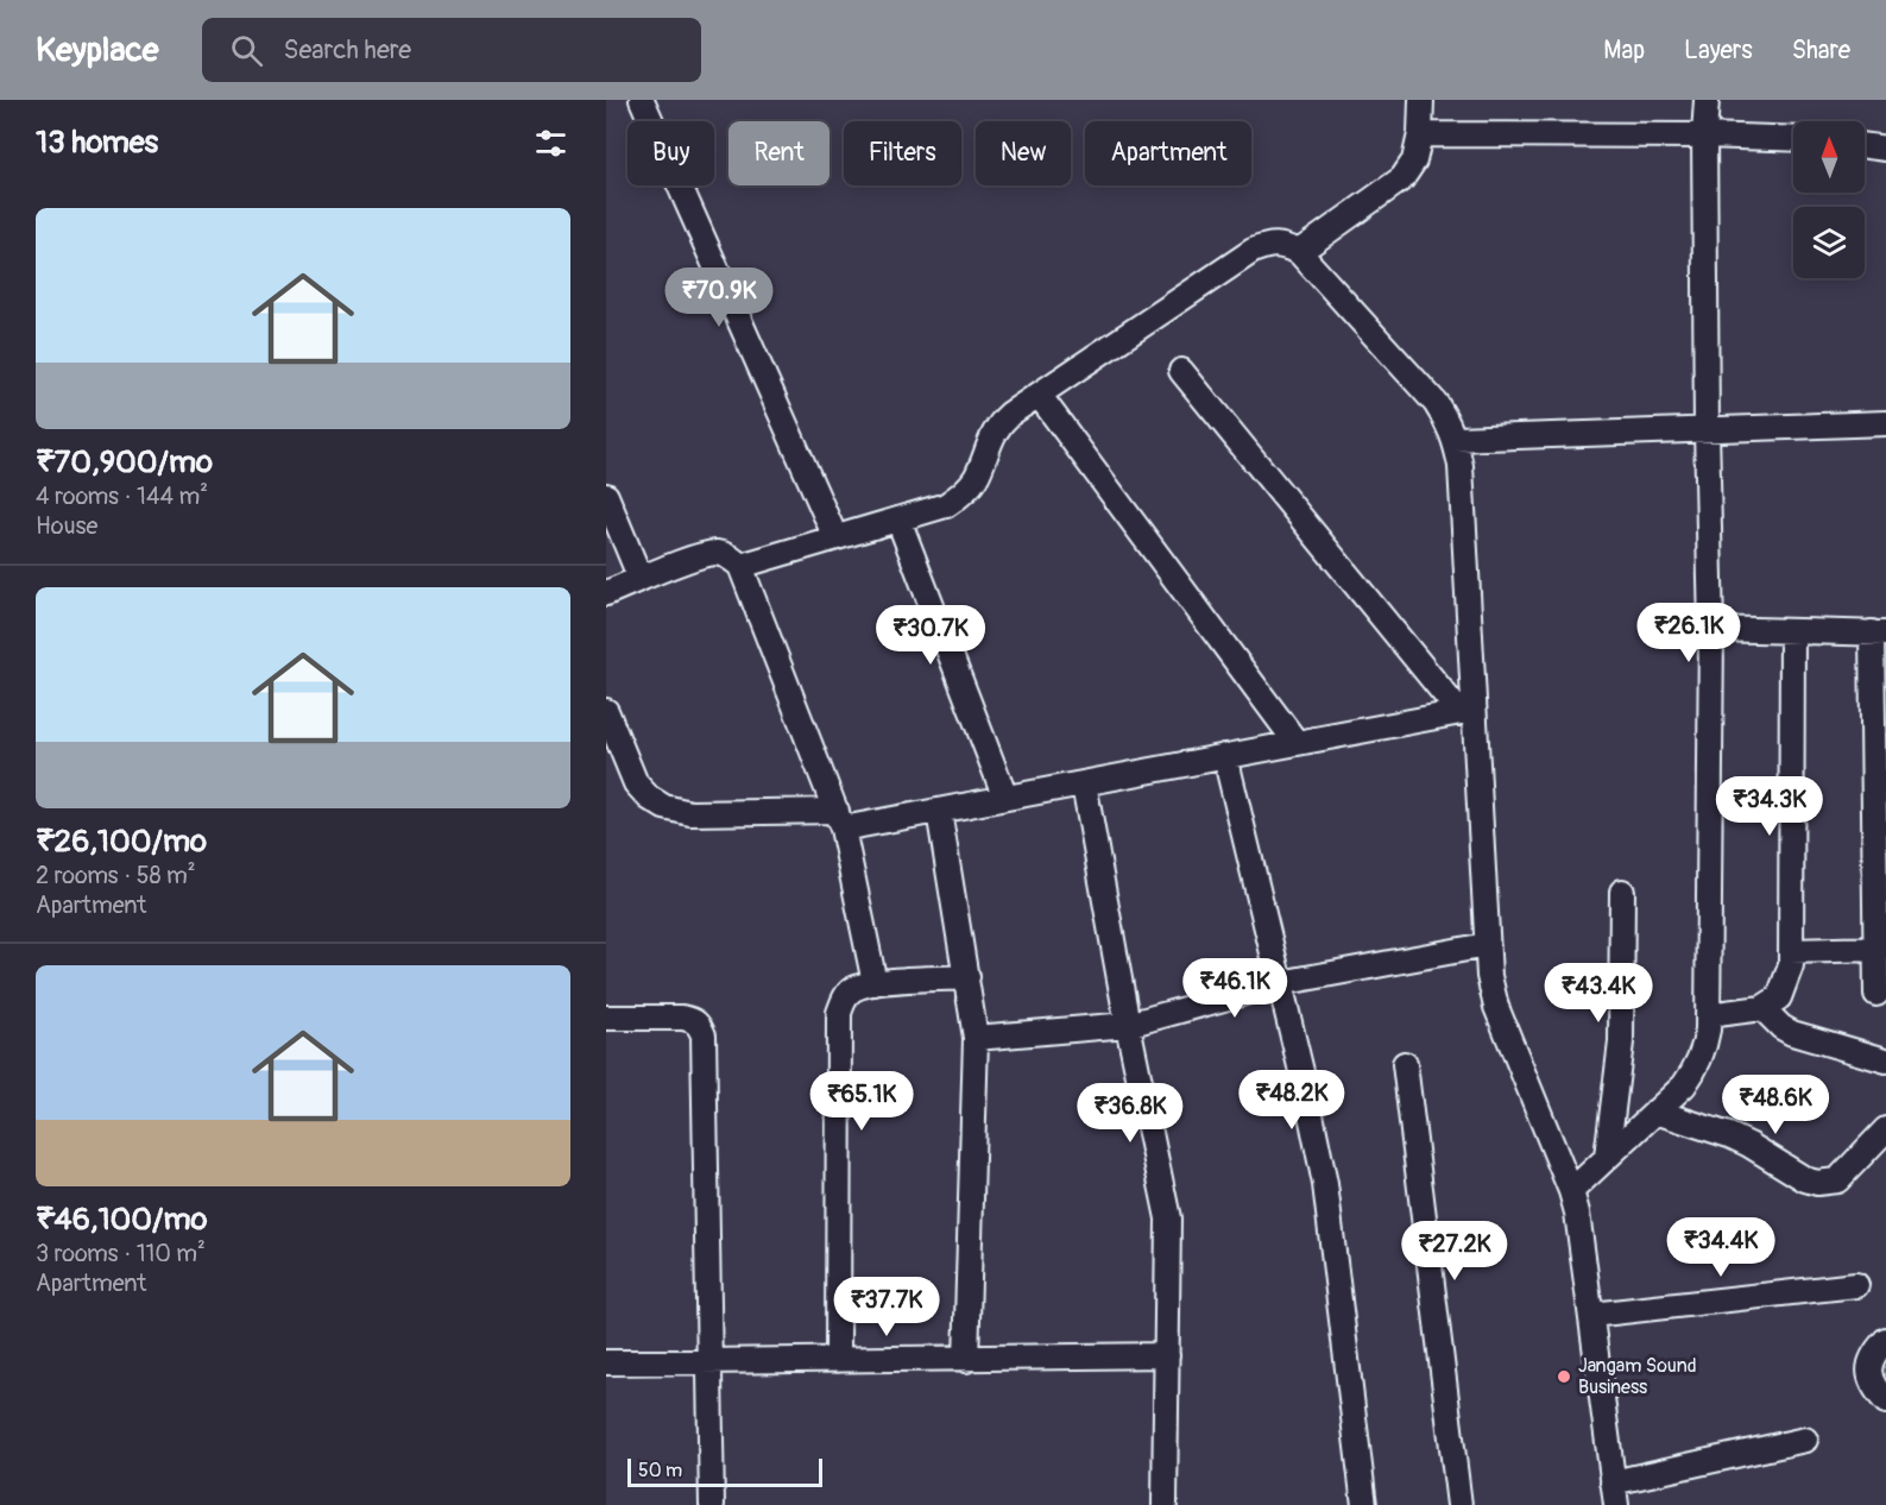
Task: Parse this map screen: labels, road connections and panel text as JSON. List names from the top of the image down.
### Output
{
  "places": ["Jangam Sound Business"],
  "scale_bar": "50 m",
  "north": "top",
  "page": {
    "header": "Keyplace",
    "search": "Search here",
    "nav": ["Map", "Layers", "Share"],
    "heading": "13 homes",
    "chip": [
      "Buy",
      "Rent",
      "Filters",
      "New",
      "Apartment"
    ],
    "list": [
      {
        "name": "₹70,900/mo",
        "note": "4 rooms · 144 m² · House"
      },
      {
        "name": "₹26,100/mo",
        "note": "2 rooms · 58 m² · Apartment"
      },
      {
        "name": "₹46,100/mo",
        "note": "3 rooms · 110 m² · Apartment"
      }
    ],
    "price": [
      "₹70.9K",
      "₹26.1K",
      "₹30.7K",
      "₹34.3K",
      "₹46.1K",
      "₹43.4K",
      "₹48.2K",
      "₹65.1K",
      "₹48.6K",
      "₹36.8K",
      "₹34.4K",
      "₹27.2K",
      "₹37.7K"
    ],
    "scale": "50 m"
  }
}
